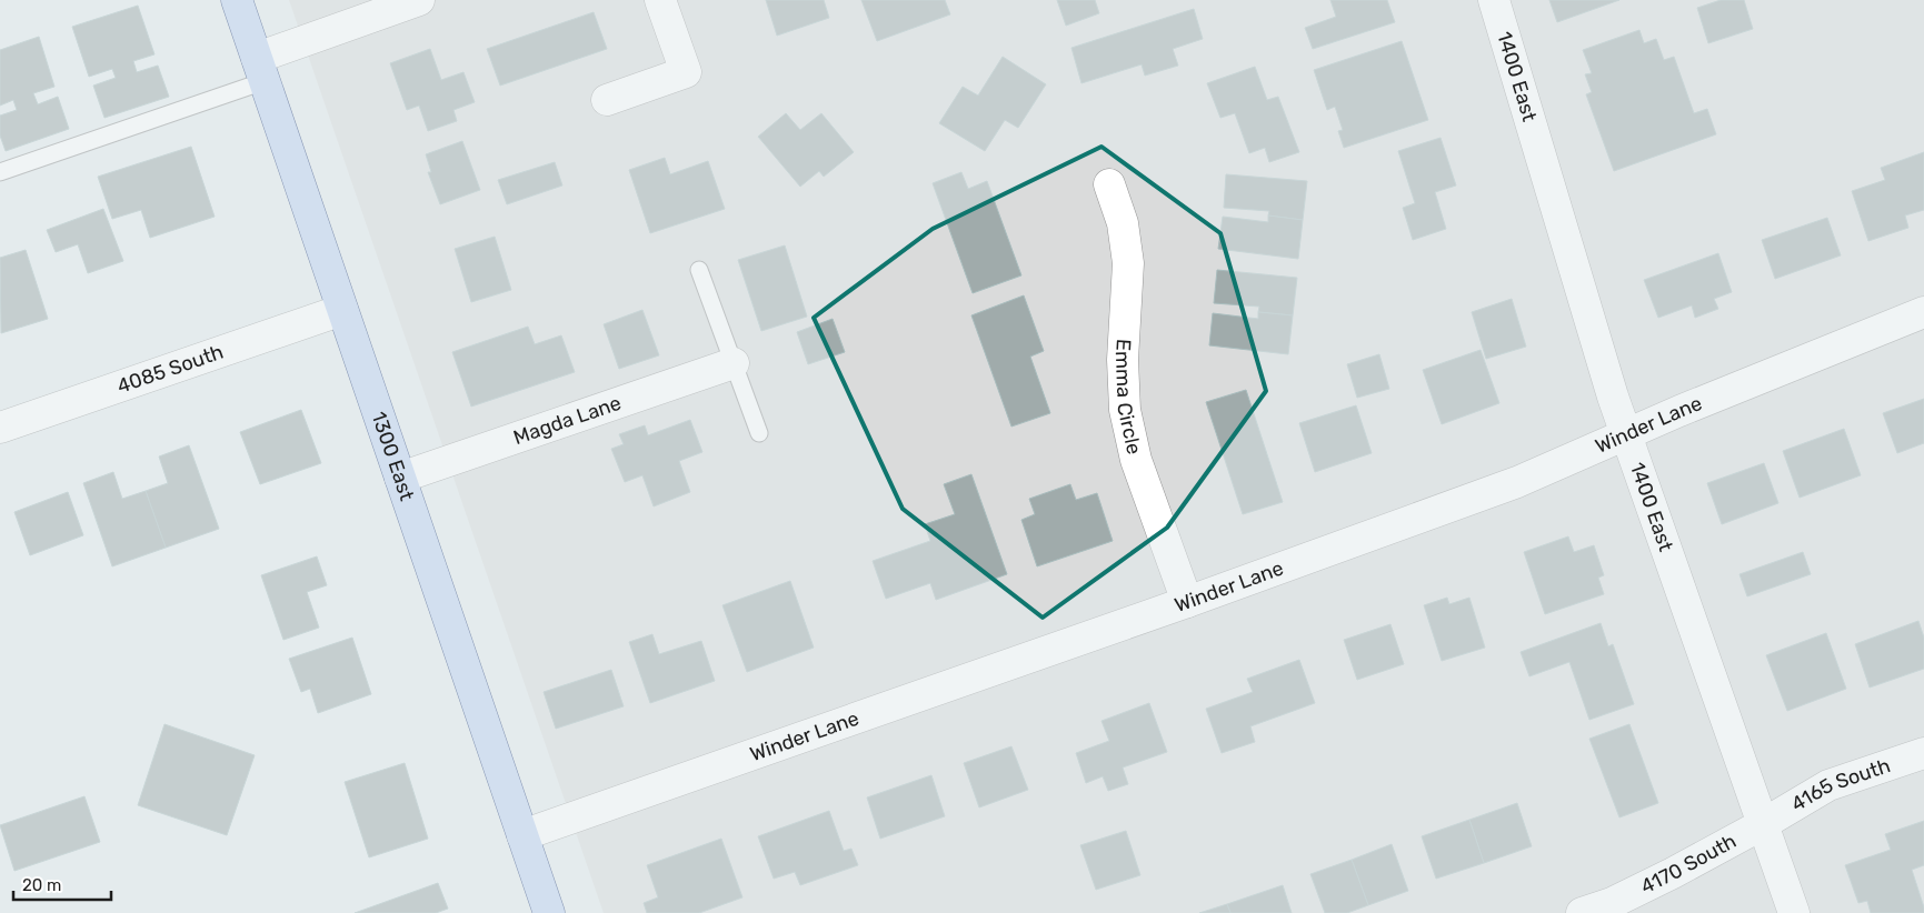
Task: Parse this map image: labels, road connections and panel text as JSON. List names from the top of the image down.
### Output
{
  "streets": {
    "main road": ["1300 East"],
    "street": [
      "1400 East",
      "4085 South",
      "Emma Circle",
      "Magda Lane",
      "Winder Lane",
      "4165 South",
      "4170 South"
    ]
  },
  "crossings": [
    ["1400 East", "Winder Lane"],
    ["1400 East", "4165 South"],
    ["1400 East", "4170 South"],
    ["4085 South", "1300 East"],
    ["Emma Circle", "Winder Lane"],
    ["Magda Lane", "1300 East"],
    ["Winder Lane", "1300 East"],
    ["4165 South", "4170 South"]
  ],
  "scale_bar": "20 m"
}
